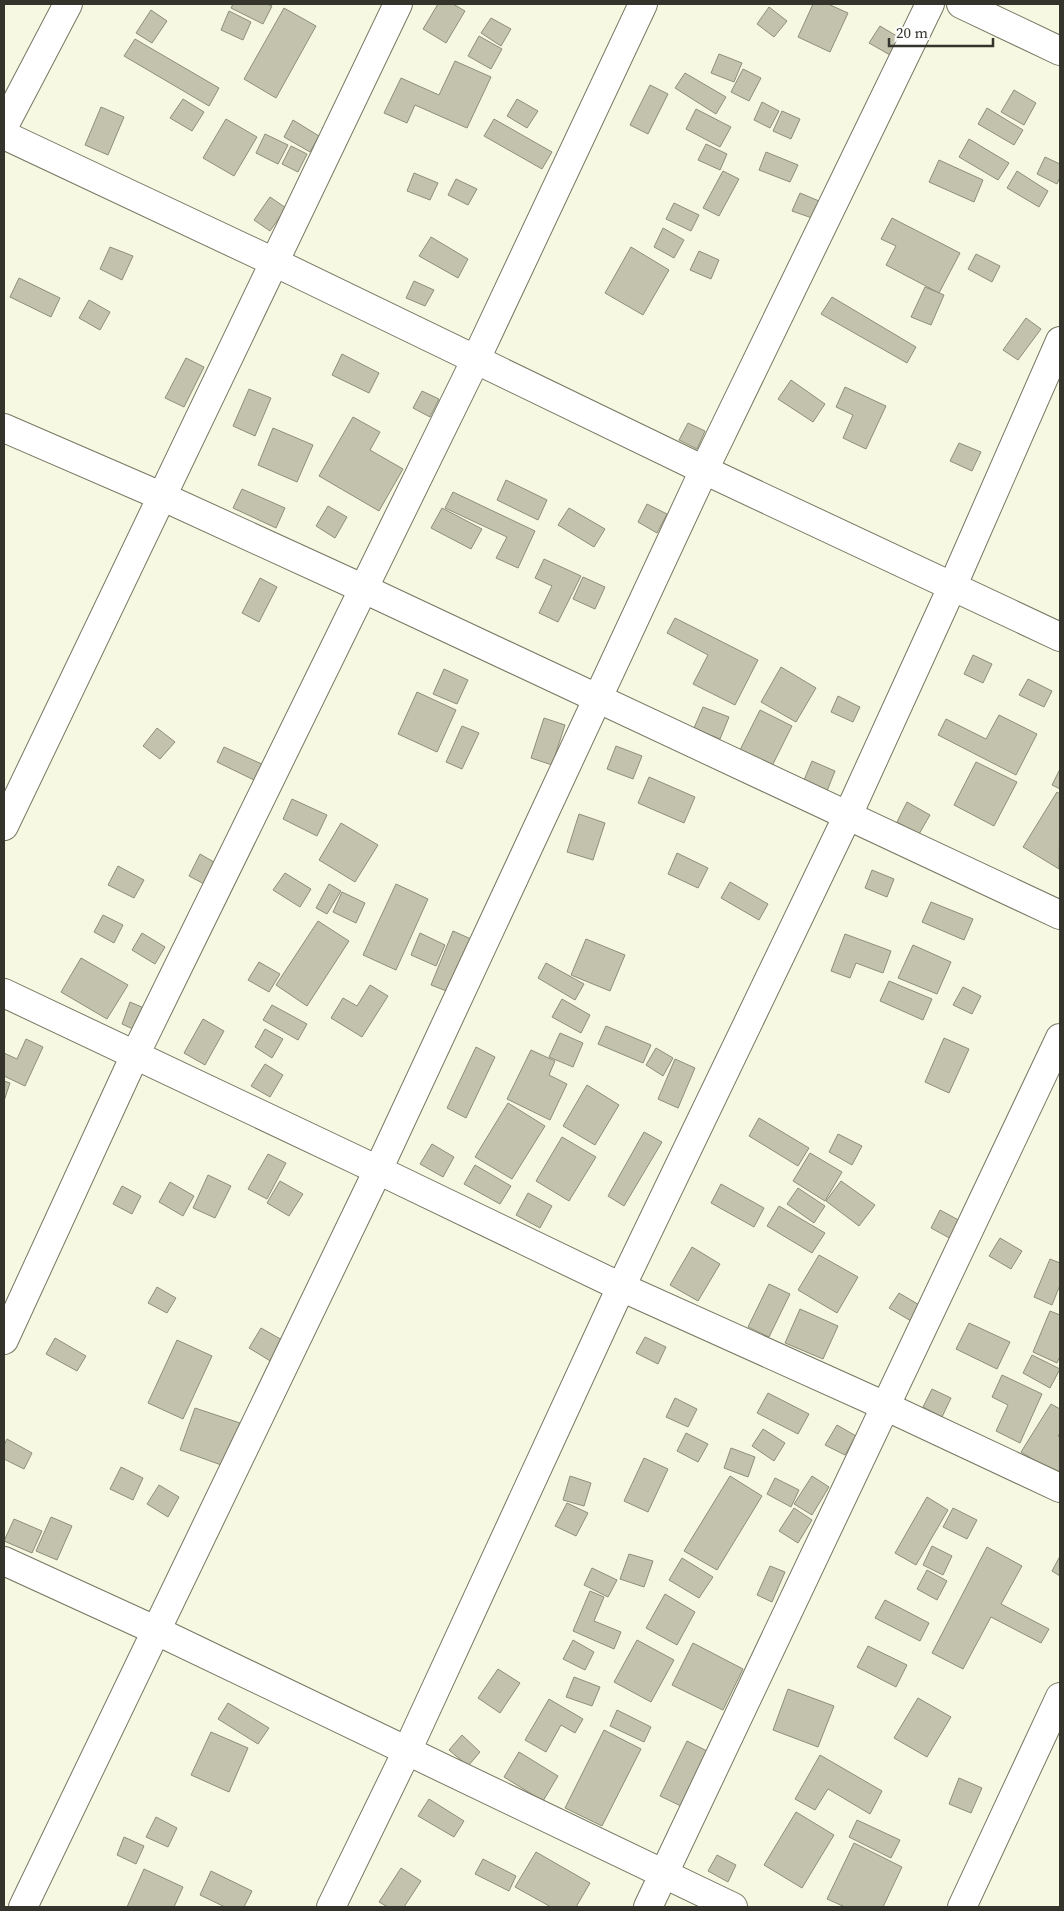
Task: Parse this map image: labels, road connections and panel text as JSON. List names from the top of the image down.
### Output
{
  "scale_bar": "20 m"
}
